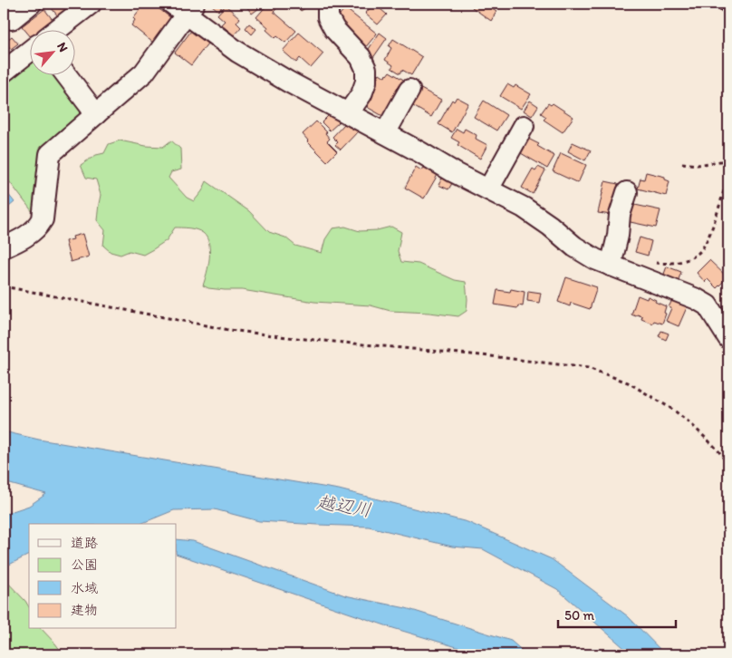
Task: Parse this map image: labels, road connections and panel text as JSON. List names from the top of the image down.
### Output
{
  "water": ["越辺川"],
  "legend": [
    "道路",
    "公園",
    "水域",
    "建物"
  ],
  "scale_bar": "50 m",
  "north": "top right"
}
